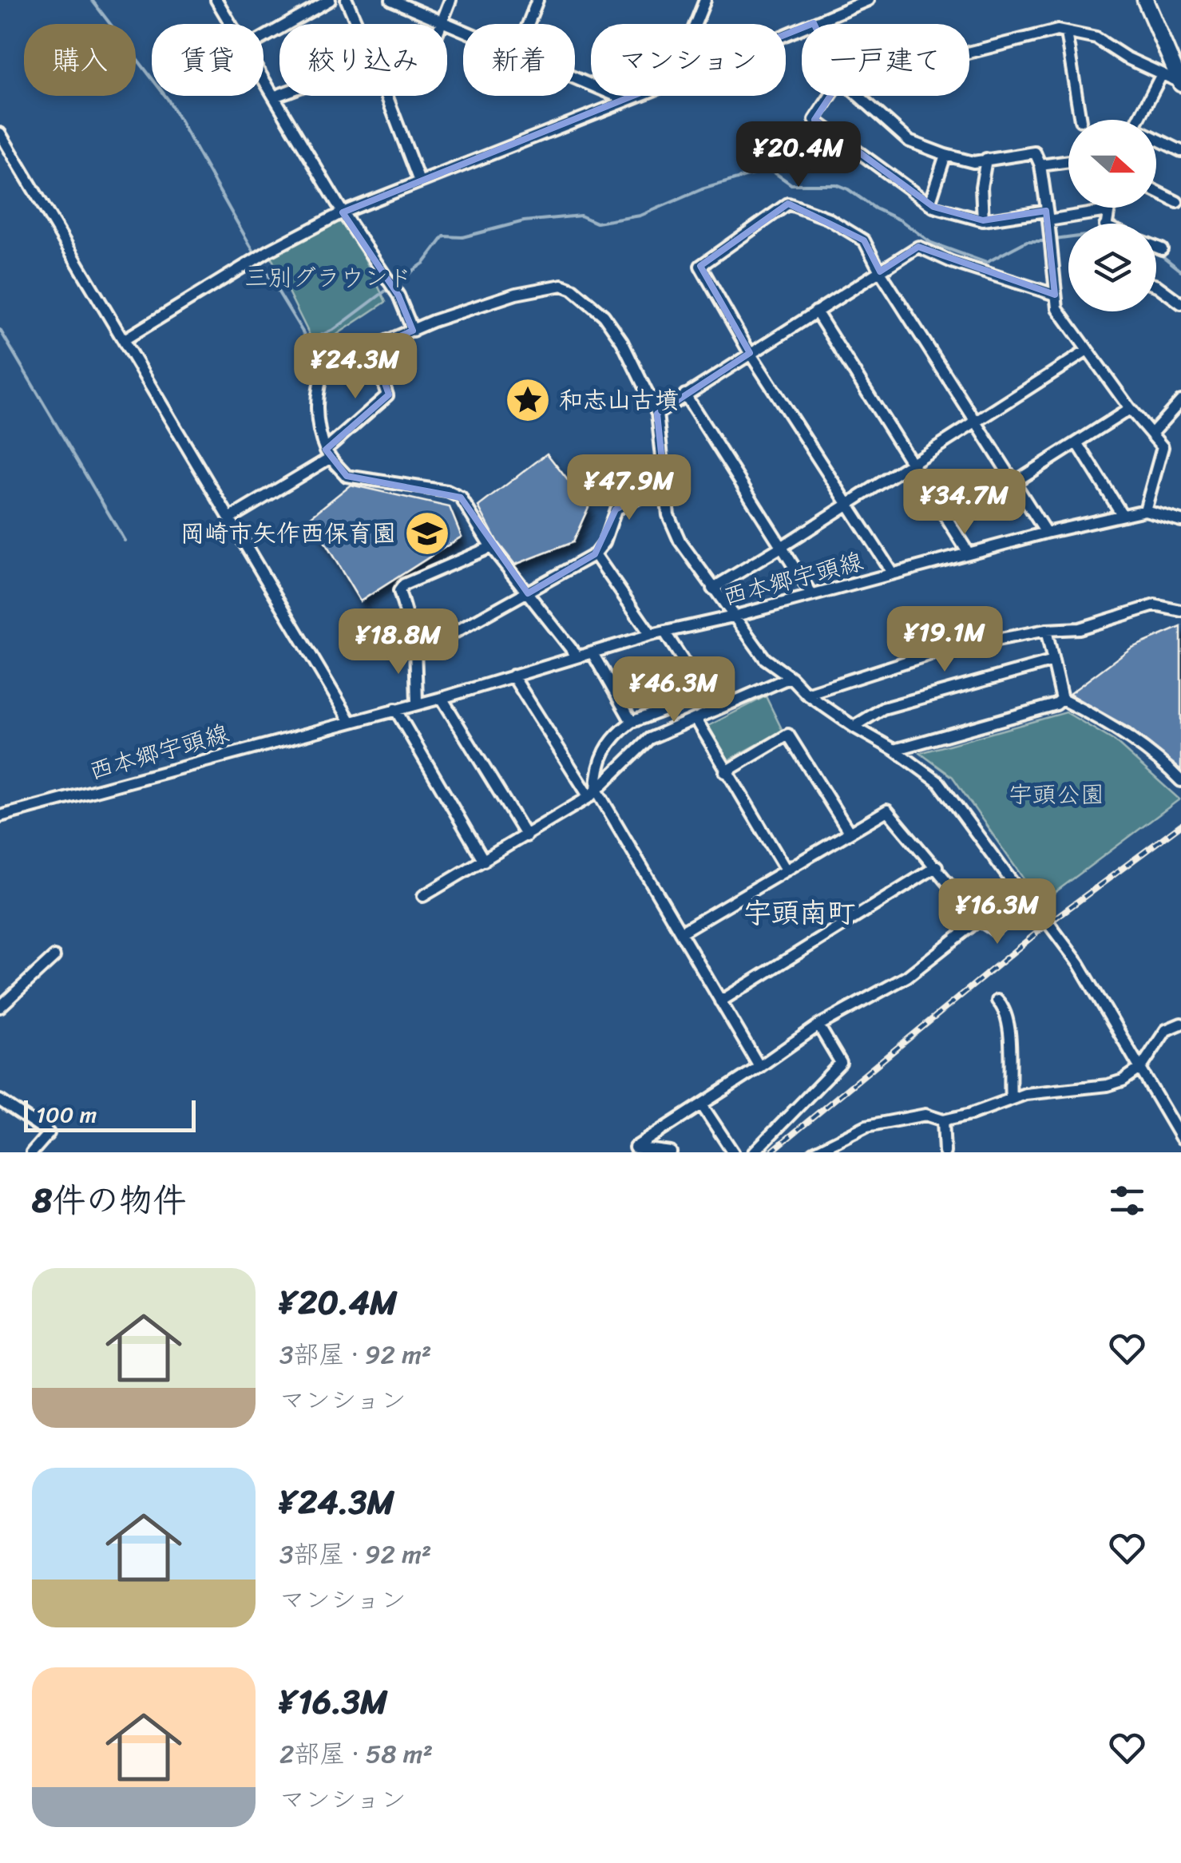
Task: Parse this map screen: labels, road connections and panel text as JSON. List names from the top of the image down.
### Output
{
  "streets": {
    "street": ["西本郷宇頭線"]
  },
  "districts": ["宇頭南町"],
  "parks": ["三別グラウンド", "宇頭公園"],
  "places": {
    "place": ["和志山古墳"],
    "school or university": ["岡崎市矢作西保育園"]
  },
  "scale_bar": "100 m",
  "north": "right",
  "page": {
    "chip": [
      "購入",
      "賃貸",
      "絞り込み",
      "新着",
      "マンション",
      "一戸建て"
    ],
    "price": [
      "¥20.4M",
      "¥24.3M",
      "¥47.9M",
      "¥34.7M",
      "¥19.1M",
      "¥18.8M",
      "¥46.3M",
      "¥16.3M"
    ],
    "scale": "100 m",
    "heading": "8件の物件",
    "list": [
      {
        "name": "¥20.4M",
        "note": "3部屋 · 92 m² · マンション"
      },
      {
        "name": "¥24.3M",
        "note": "3部屋 · 92 m² · マンション"
      },
      {
        "name": "¥16.3M",
        "note": "2部屋 · 58 m² · マンション"
      }
    ]
  }
}
